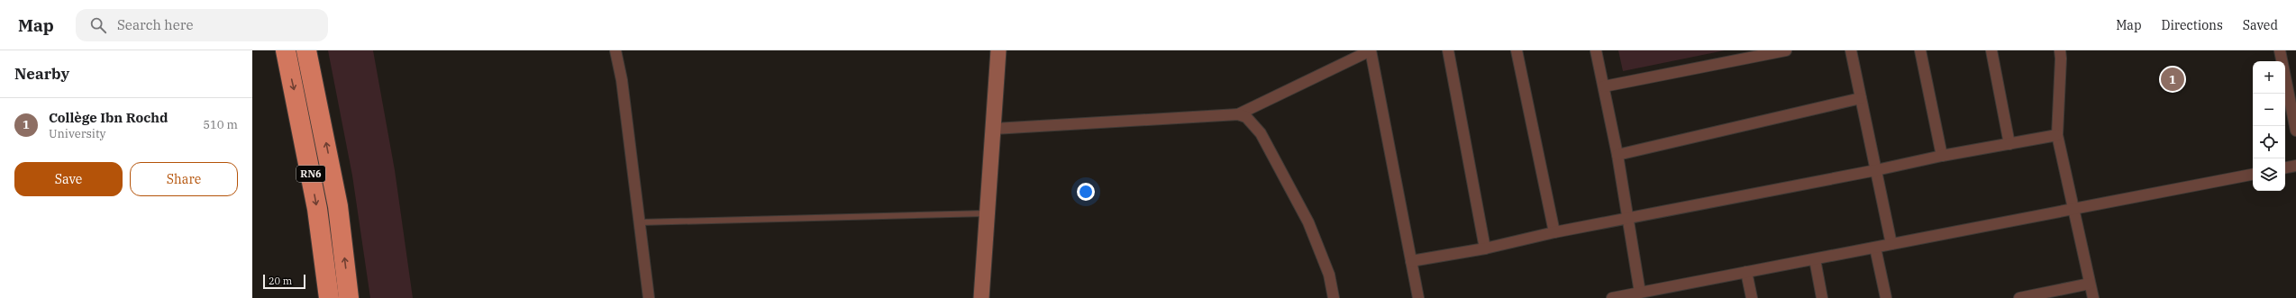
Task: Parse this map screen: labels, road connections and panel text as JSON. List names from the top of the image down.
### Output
{
  "streets": {
    "highway": ["RN6"]
  },
  "scale_bar": "20 m",
  "page": {
    "header": "Map",
    "search": "Search here",
    "nav": ["Map", "Directions", "Saved"],
    "heading": "Nearby",
    "map_buttons": ["+", "−"],
    "pins": "1",
    "list": [
      {
        "mark": "1",
        "name": "Collège Ibn Rochd",
        "note": "University",
        "value": "510 m"
      }
    ],
    "buttons": ["Save", "Share"],
    "scale": "20 m"
  }
}
